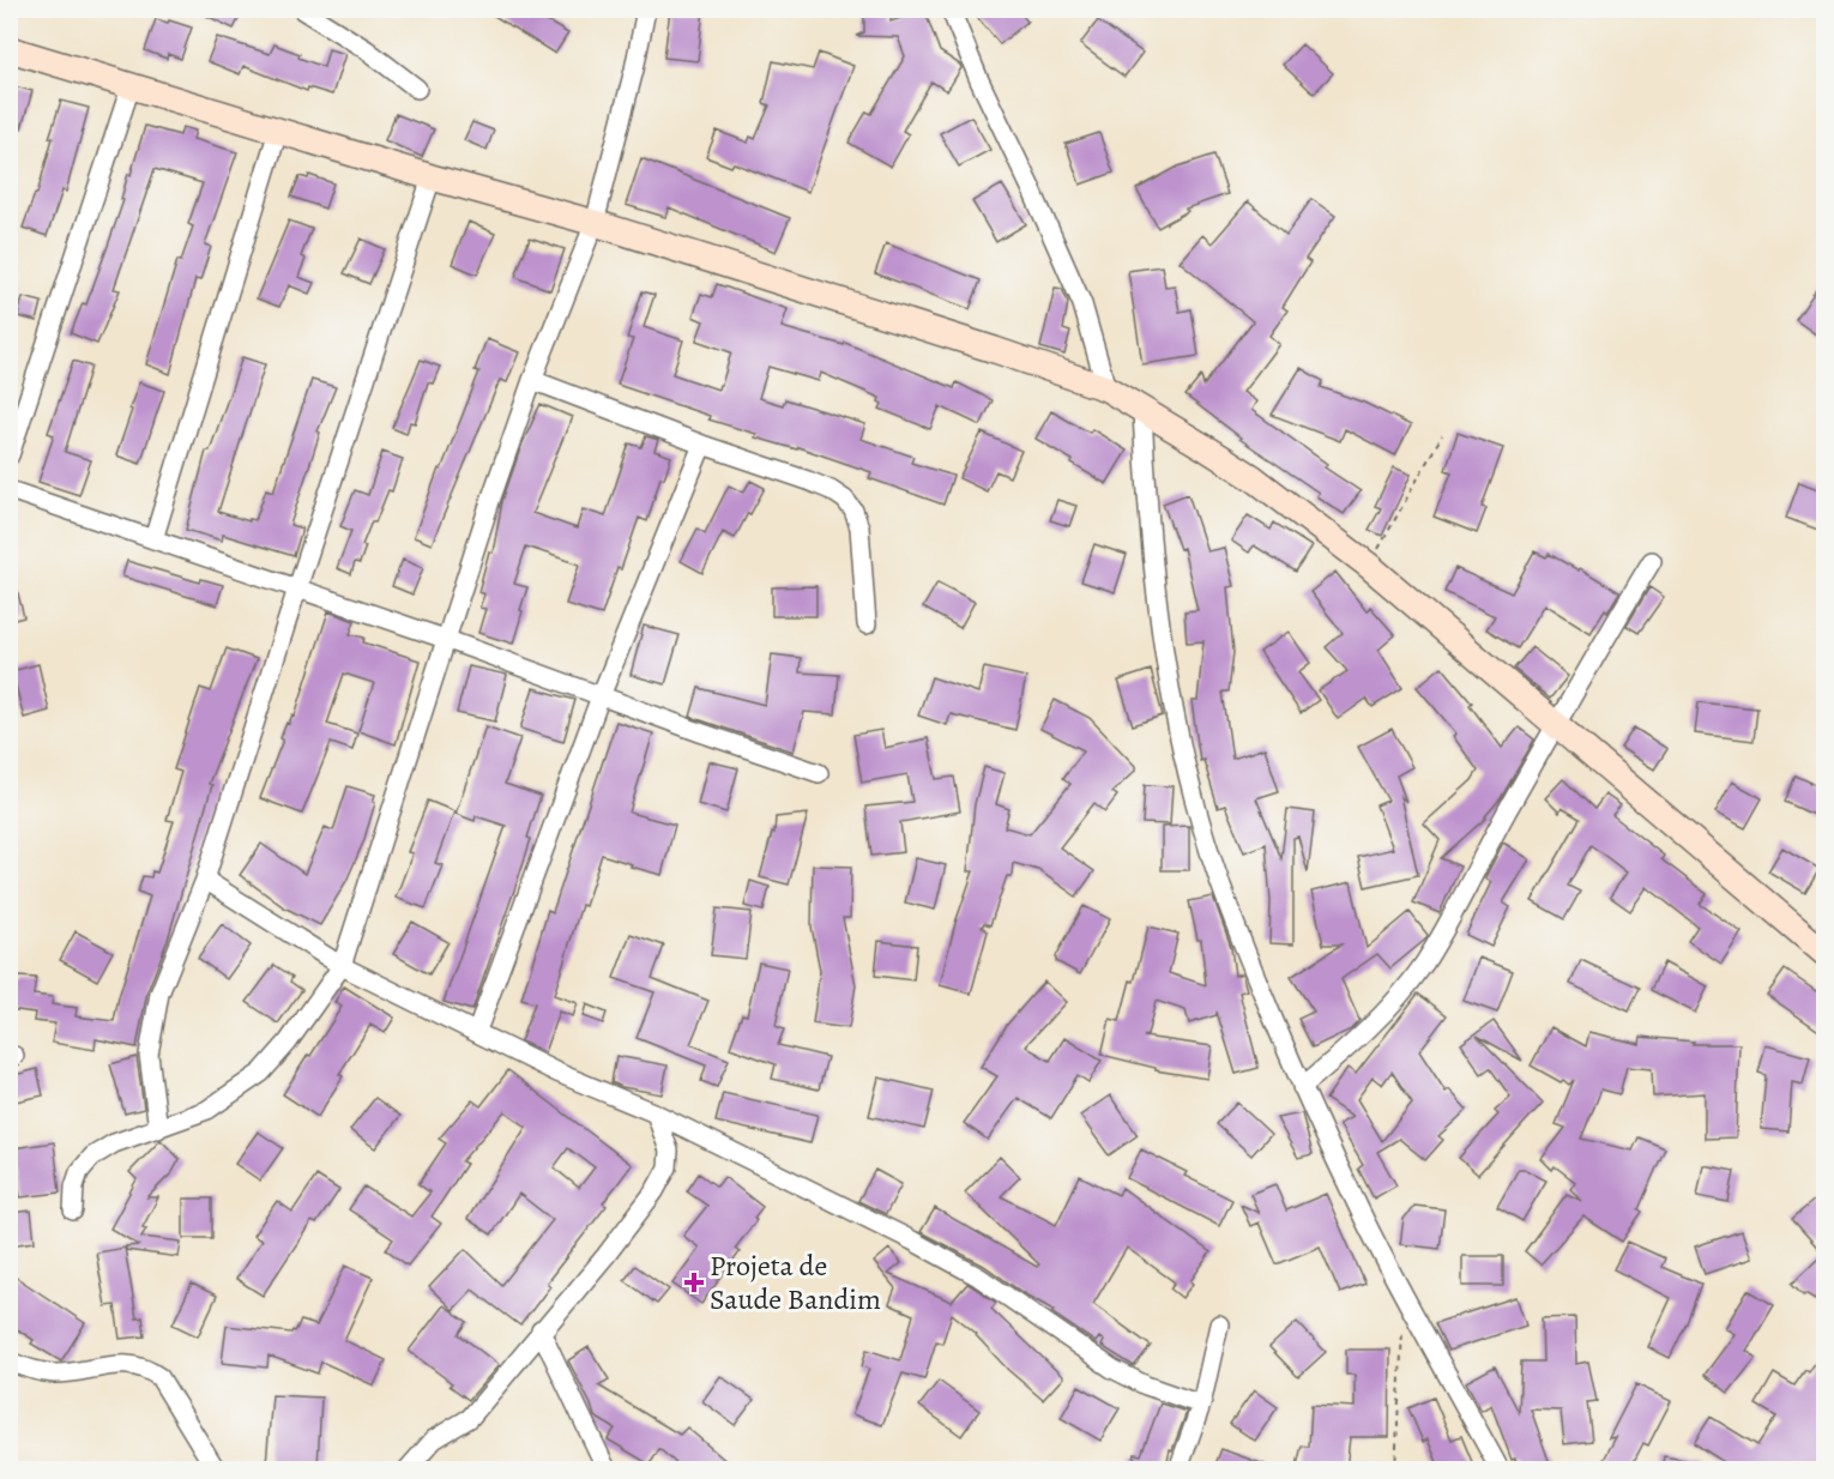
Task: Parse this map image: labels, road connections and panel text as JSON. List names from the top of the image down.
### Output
{
  "places": {
    "health": ["Projeta de Saude Bandim"]
  }
}
